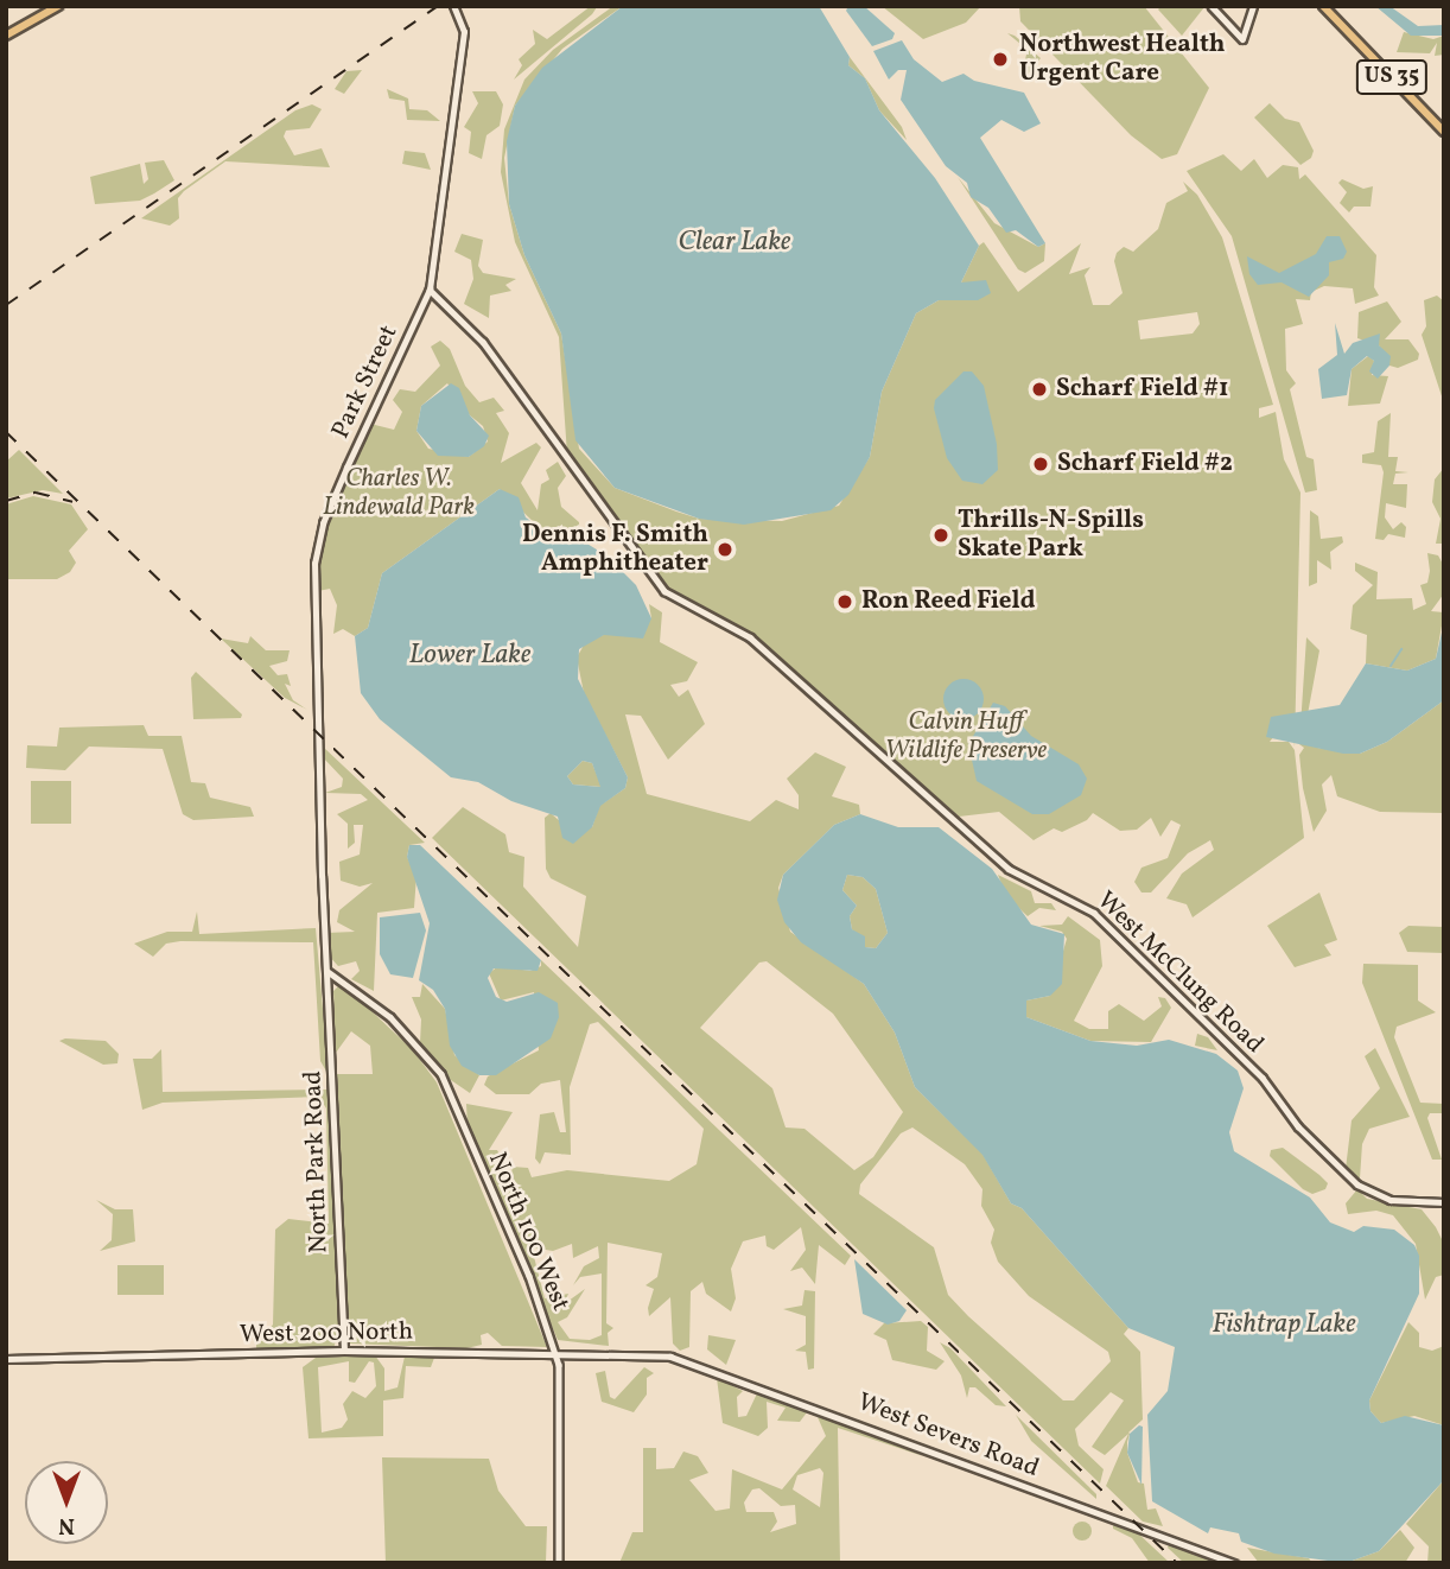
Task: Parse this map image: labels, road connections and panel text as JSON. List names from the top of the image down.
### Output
{
  "streets": {
    "main road": ["US 35"],
    "street": [
      "Park Street",
      "West McClung Road",
      "North Park Road",
      "North 100 West",
      "West 200 North",
      "West Severs Road"
    ]
  },
  "crossings": [
    ["Park Street", "West McClung Road"],
    ["Park Street", "North Park Road"],
    ["Park Street", "North 100 West"],
    ["North Park Road", "North 100 West"],
    ["North Park Road", "West 200 North"],
    ["North 100 West", "West 200 North"],
    ["West 200 North", "West Severs Road"]
  ],
  "water": ["Clear Lake", "Lower Lake", "Fishtrap Lake"],
  "parks": ["Charles W. Lindewald Park", "Calvin Huff Wildlife Preserve"],
  "places": [
    "Northwest Health Urgent Care",
    "Scharf Field #1",
    "Scharf Field #2",
    "Thrills-N-Spills Skate Park",
    "Dennis F. Smith Amphitheater",
    "Ron Reed Field"
  ],
  "north": "bottom"
}
